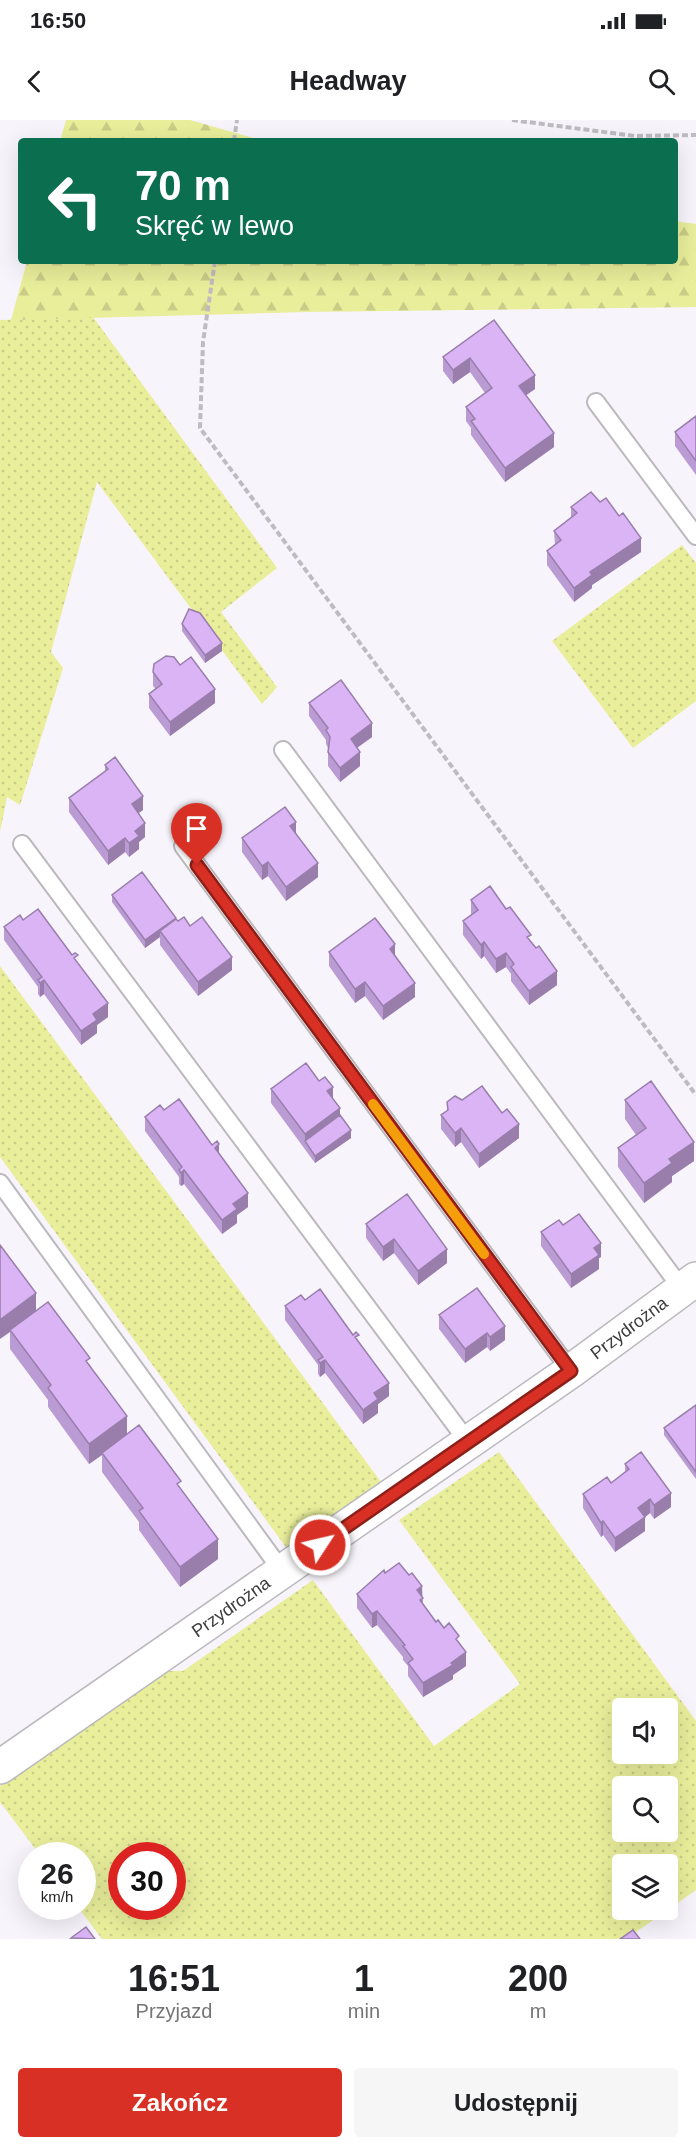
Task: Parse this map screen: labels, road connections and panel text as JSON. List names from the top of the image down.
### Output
{
  "streets": {
    "street": ["Przydrożna"]
  },
  "page": {
    "status": "16:50",
    "header": "Headway",
    "turn": ["70 m", "Skręć w lewo"],
    "speed": "26 km/h",
    "limit": "30",
    "eta": [
      "16:51",
      "Przyjazd",
      "1",
      "min",
      "200",
      "m"
    ],
    "buttons": ["Zakończ", "Udostępnij"]
  }
}
